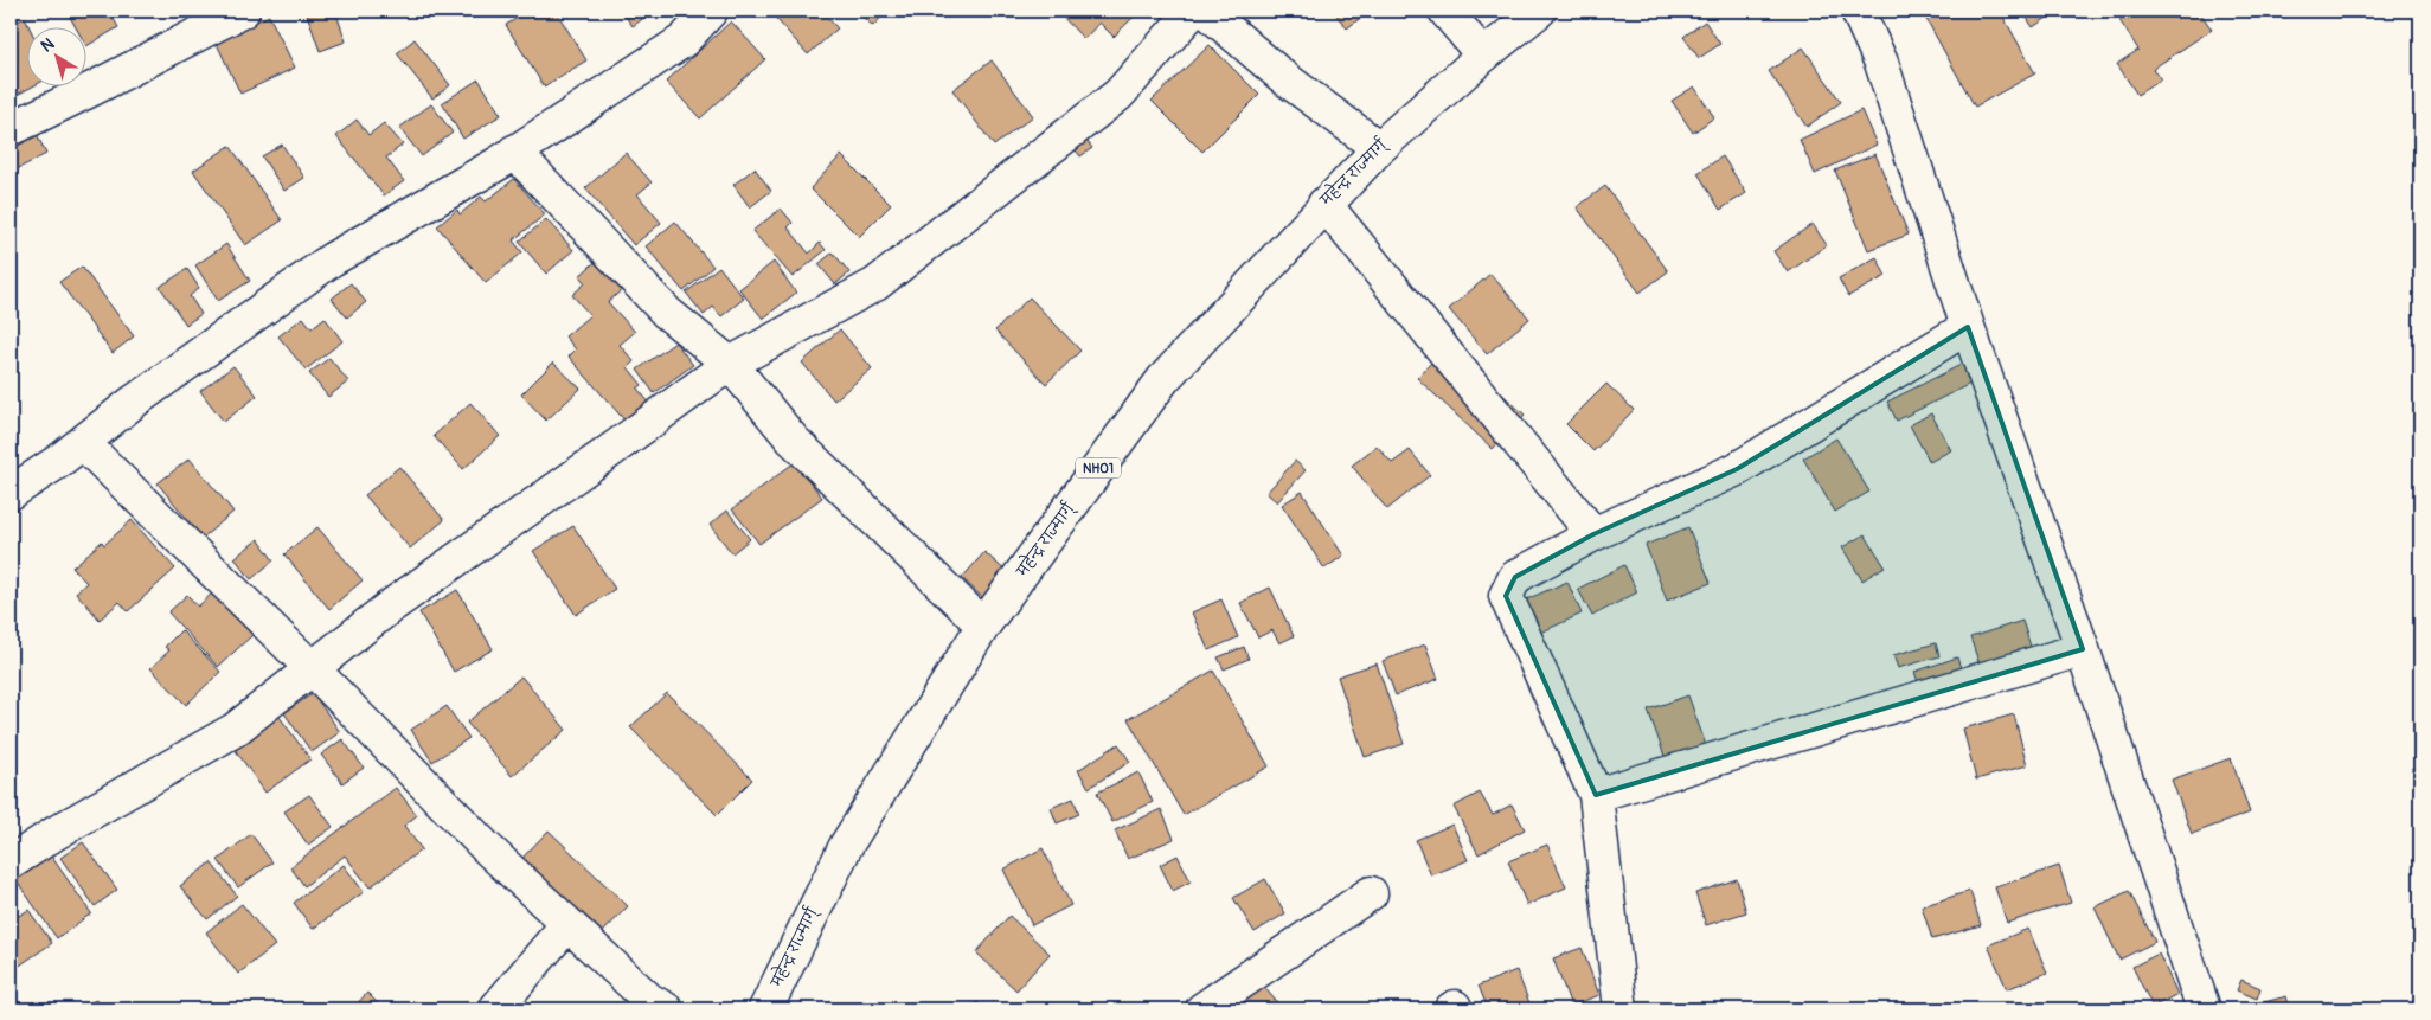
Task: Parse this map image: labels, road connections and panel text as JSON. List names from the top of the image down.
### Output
{
  "streets": {
    "main road": ["महेन्द्र राज्मार्ग्", "NH01"]
  },
  "north": "top left"
}
